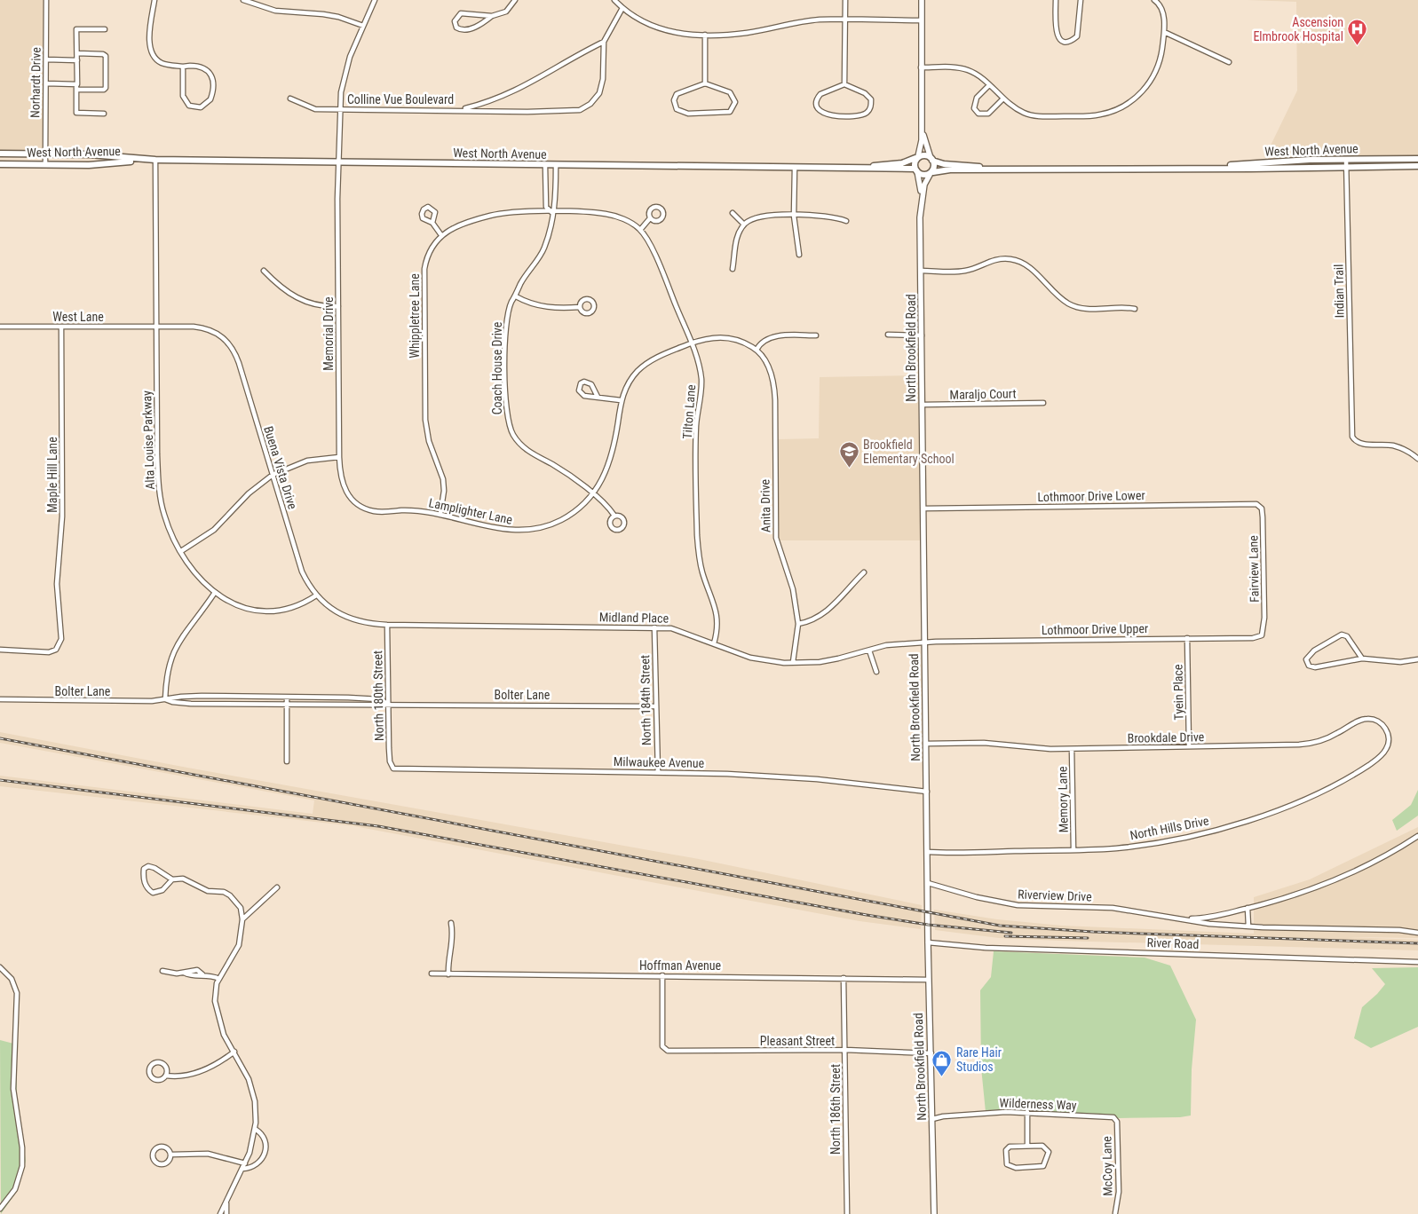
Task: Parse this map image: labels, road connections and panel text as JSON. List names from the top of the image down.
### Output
{
  "streets": {
    "main road": ["West North Avenue"],
    "street": [
      "Norhardt Drive",
      "Colline Vue Boulevard",
      "Indian Trail",
      "Whippletree Lane",
      "West Lane",
      "Memorial Drive",
      "North Brookfield Road",
      "Coach House Drive",
      "Maraljo Court",
      "Tilton Lane",
      "Alta Louise Parkway",
      "Buena Vista Drive",
      "Maple Hill Lane",
      "Lothmoor Drive Lower",
      "Anita Drive",
      "Lamplighter Lane",
      "Fairview Lane",
      "Midland Place",
      "Lothmoor Drive Upper",
      "Bolter Lane",
      "Tyein Place",
      "North 180th Street",
      "North 184th Street",
      "Brookdale Drive",
      "Milwaukee Avenue",
      "Memory Lane",
      "North Hills Drive",
      "Riverview Drive",
      "River Road",
      "Hoffman Avenue",
      "Pleasant Street",
      "Wilderness Way",
      "North 186th Street",
      "McCoy Lane"
    ]
  },
  "crossings": [
    ["Norhardt Drive", "West North Avenue"],
    ["Colline Vue Boulevard", "Memorial Drive"],
    ["West North Avenue", "Indian Trail"],
    ["West North Avenue", "Memorial Drive"],
    ["West North Avenue", "North Brookfield Road"],
    ["West North Avenue", "Coach House Drive"],
    ["West North Avenue", "Alta Louise Parkway"],
    ["Whippletree Lane", "Lamplighter Lane"],
    ["West Lane", "Alta Louise Parkway"],
    ["West Lane", "Buena Vista Drive"],
    ["West Lane", "Maple Hill Lane"],
    ["Memorial Drive", "Lamplighter Lane"],
    ["North Brookfield Road", "Maraljo Court"],
    ["North Brookfield Road", "Lothmoor Drive Lower"],
    ["North Brookfield Road", "Midland Place"],
    ["North Brookfield Road", "Lothmoor Drive Upper"],
    ["North Brookfield Road", "Brookdale Drive"],
    ["North Brookfield Road", "Milwaukee Avenue"],
    ["North Brookfield Road", "North Hills Drive"],
    ["North Brookfield Road", "Riverview Drive"],
    ["North Brookfield Road", "River Road"],
    ["North Brookfield Road", "Hoffman Avenue"],
    ["North Brookfield Road", "Pleasant Street"],
    ["North Brookfield Road", "Wilderness Way"],
    ["Coach House Drive", "Tilton Lane"],
    ["Coach House Drive", "Lamplighter Lane"],
    ["Tilton Lane", "Lamplighter Lane"],
    ["Tilton Lane", "Midland Place"],
    ["Alta Louise Parkway", "Buena Vista Drive"],
    ["Buena Vista Drive", "Midland Place"],
    ["Buena Vista Drive", "North 180th Street"],
    ["Lothmoor Drive Lower", "Fairview Lane"],
    ["Anita Drive", "Midland Place"],
    ["Fairview Lane", "Lothmoor Drive Upper"],
    ["Midland Place", "Lothmoor Drive Upper"],
    ["Midland Place", "North 180th Street"],
    ["Midland Place", "North 184th Street"],
    ["Lothmoor Drive Upper", "Tyein Place"],
    ["Bolter Lane", "North 180th Street"],
    ["Bolter Lane", "North 184th Street"],
    ["Tyein Place", "Brookdale Drive"],
    ["North 180th Street", "Milwaukee Avenue"],
    ["North 184th Street", "Milwaukee Avenue"],
    ["Brookdale Drive", "Memory Lane"],
    ["Brookdale Drive", "North Hills Drive"],
    ["Memory Lane", "North Hills Drive"],
    ["Hoffman Avenue", "Pleasant Street"],
    ["Hoffman Avenue", "North 186th Street"],
    ["Pleasant Street", "North 186th Street"],
    ["Wilderness Way", "McCoy Lane"]
  ],
  "places": {
    "hospital": ["Ascension Elmbrook Hospital"],
    "school or university": ["Brookfield Elementary School"],
    "shop": ["Rare Hair Studios"]
  }
}
